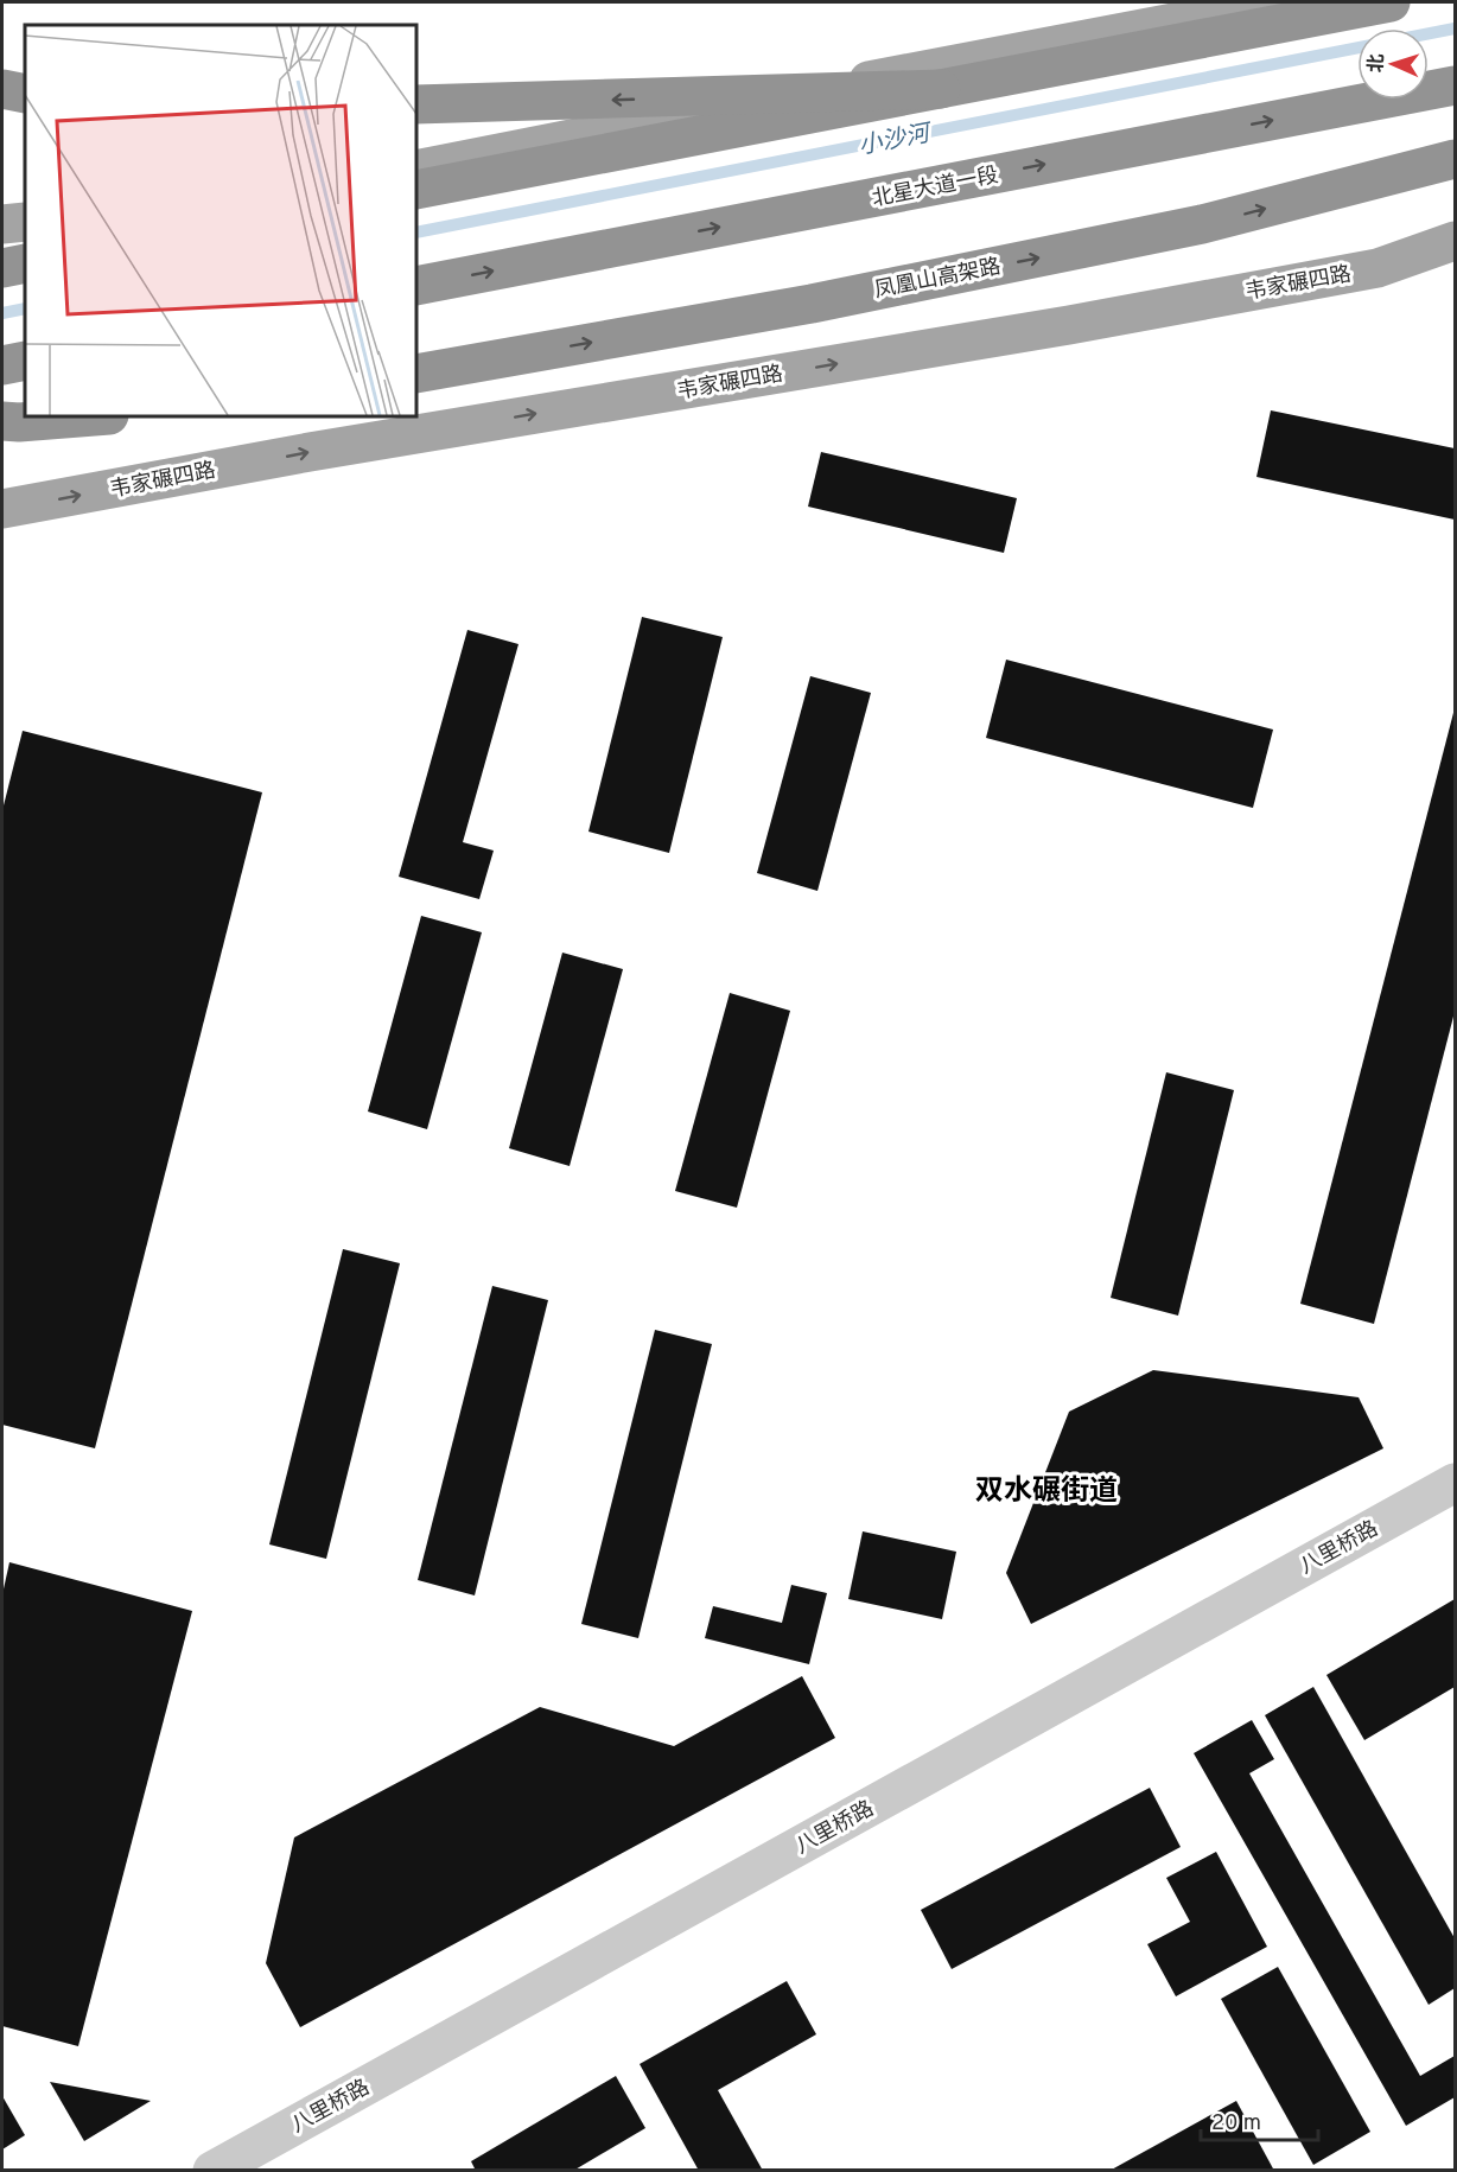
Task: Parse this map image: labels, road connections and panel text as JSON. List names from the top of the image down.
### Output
{
  "streets": {
    "highway": ["北星大道一段", "凤凰山高架路"],
    "main road": ["韦家碾四路"],
    "street": ["八里桥路"]
  },
  "districts": ["双水碾街道"],
  "water": ["小沙河"],
  "scale_bar": "20 m",
  "north": "left"
}
